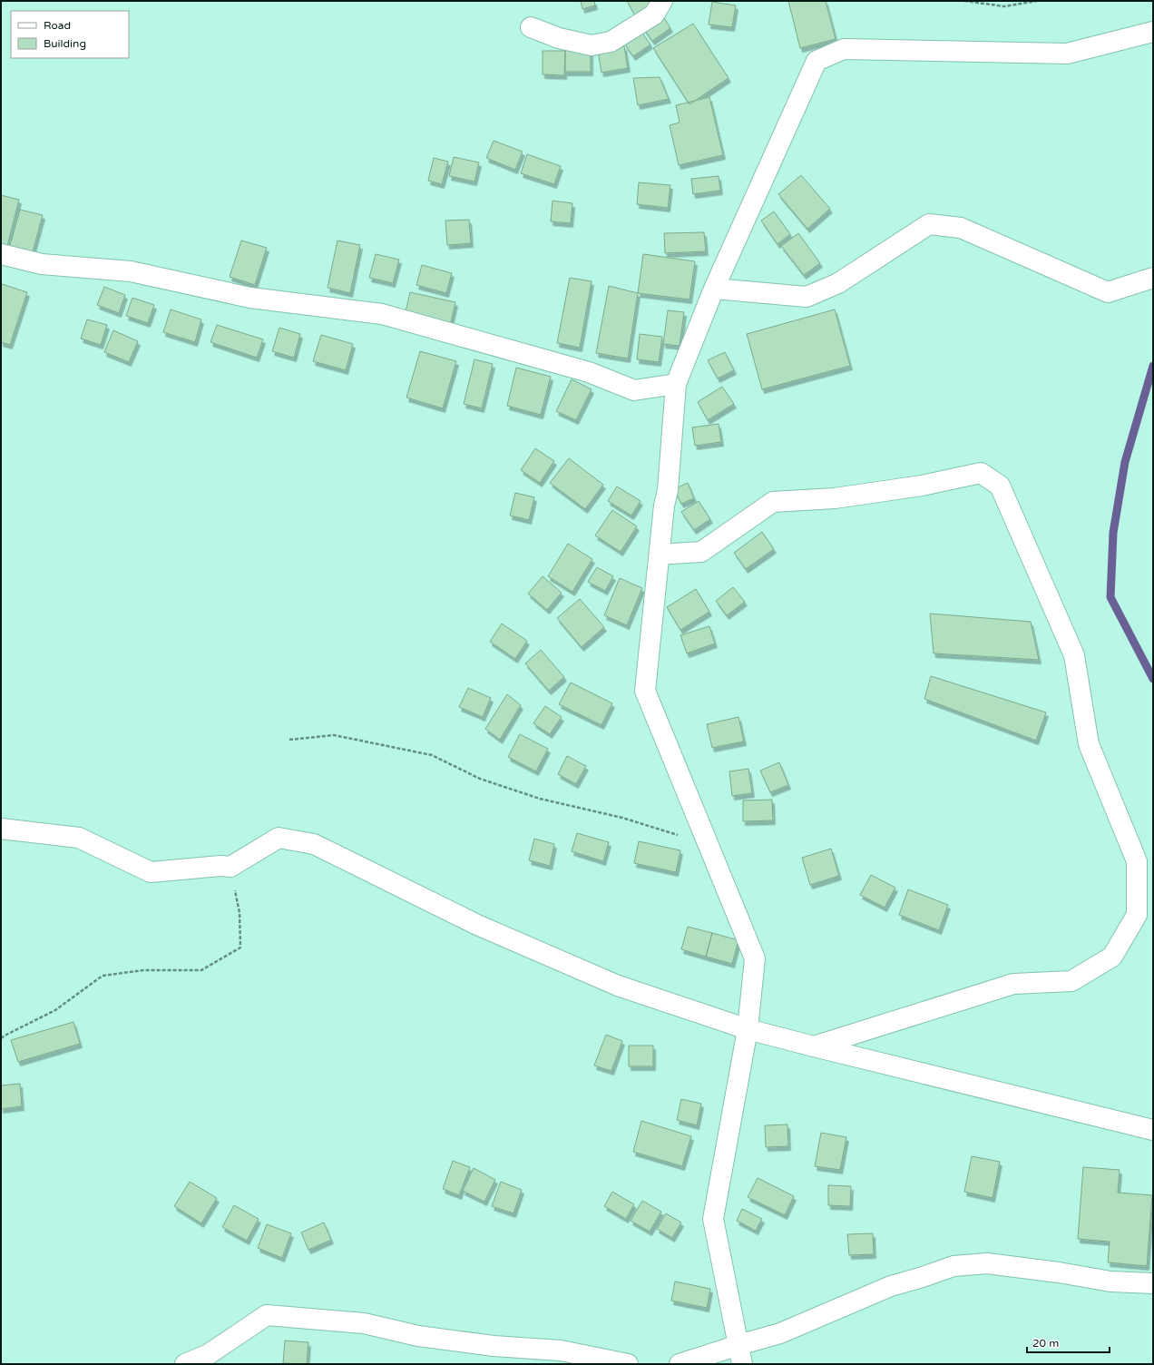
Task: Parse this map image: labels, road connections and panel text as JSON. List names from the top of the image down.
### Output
{
  "legend": ["Road", "Building"],
  "scale_bar": "20 m"
}
